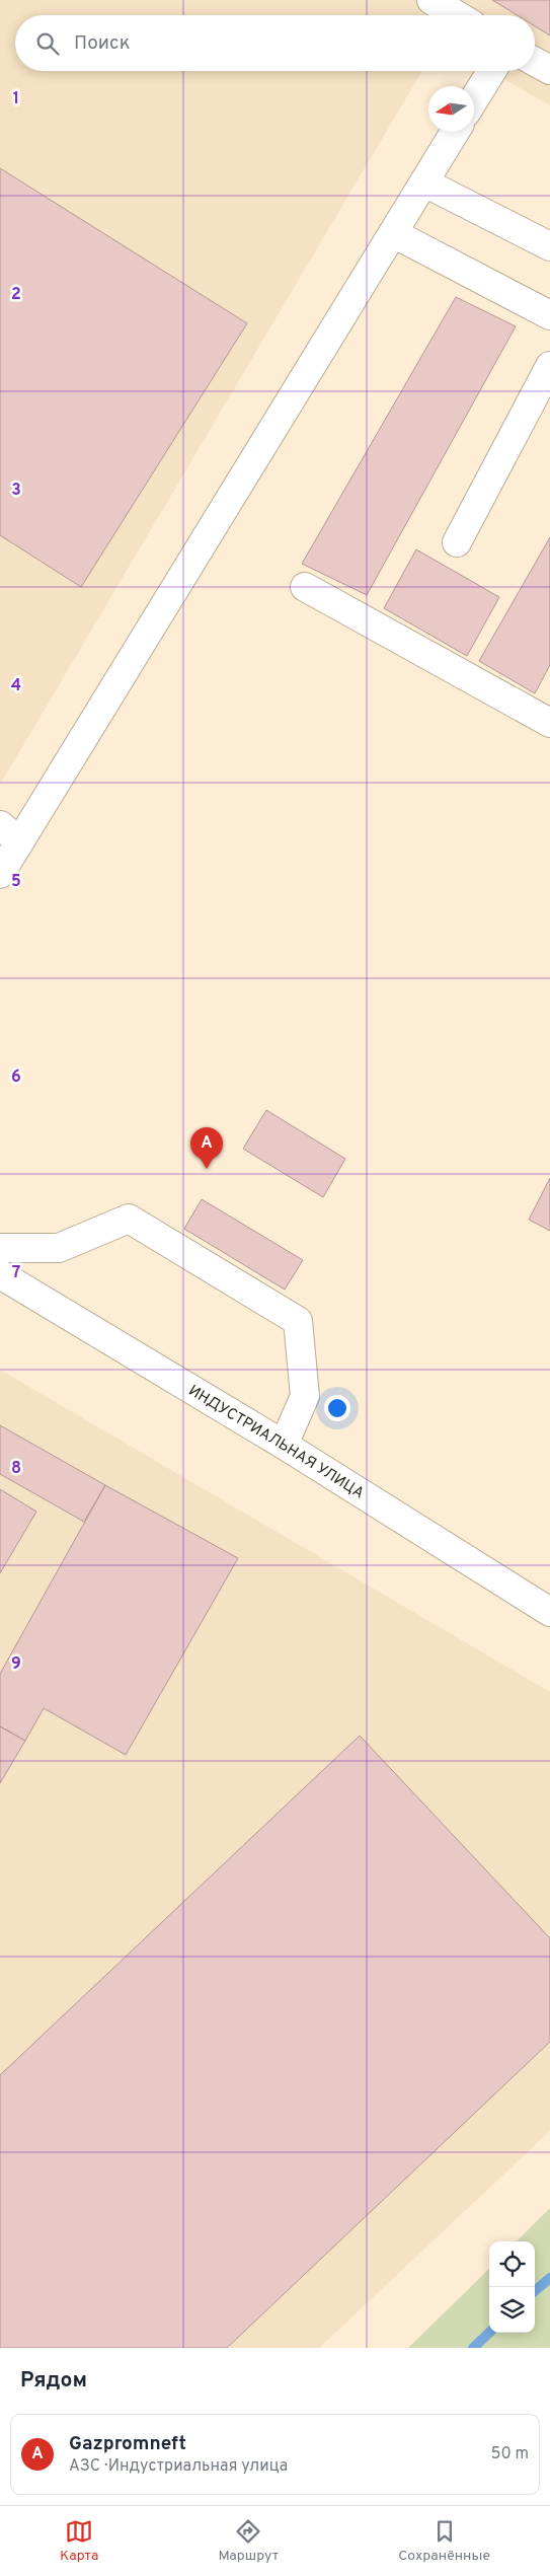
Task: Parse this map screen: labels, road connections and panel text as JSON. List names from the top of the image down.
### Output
{
  "streets": {
    "street": ["ИНДУСТРИАЛЬНАЯ УЛИЦА"]
  },
  "north": "left",
  "page": {
    "search": "Поиск",
    "pins": "A",
    "heading": "Рядом",
    "list": [
      {
        "mark": "A",
        "name": "Gazpromneft",
        "note": "АЗС · Индустриальная улица",
        "value": "50 m"
      }
    ],
    "nav": ["Карта", "Маршрут", "Сохранённые"]
  },
  "grid": {
    "rows": [
      "1",
      "2",
      "3",
      "4",
      "5",
      "6",
      "7",
      "8",
      "9"
    ]
  }
}
